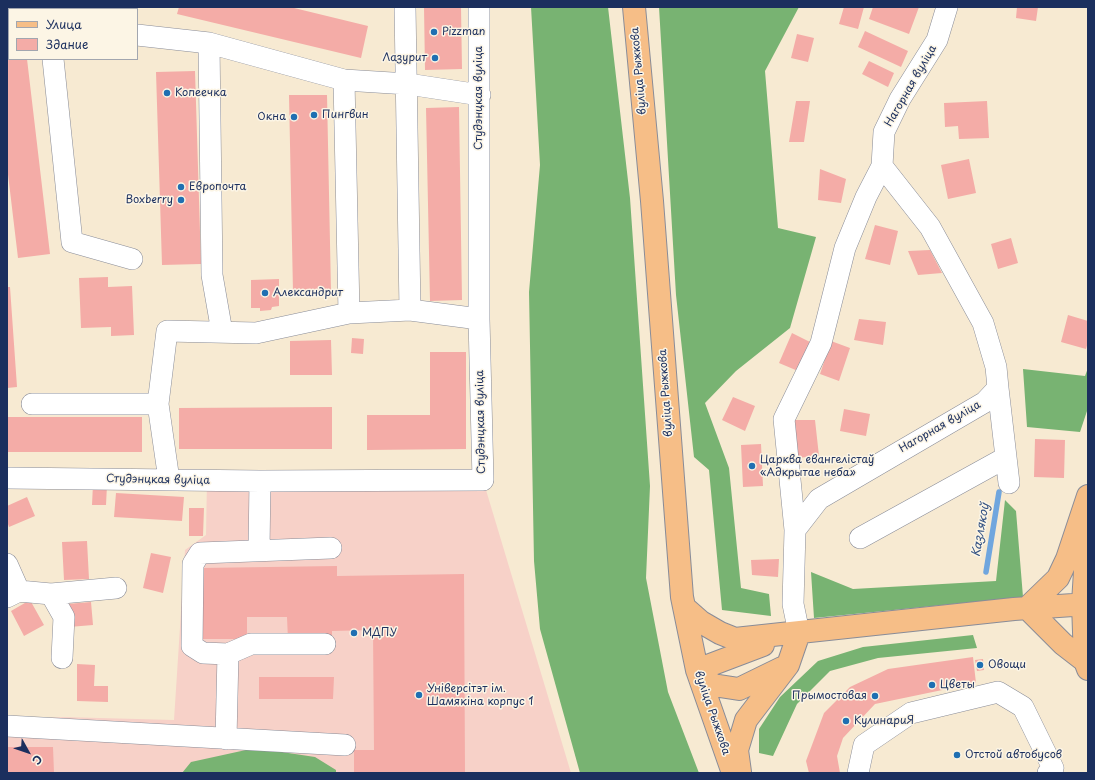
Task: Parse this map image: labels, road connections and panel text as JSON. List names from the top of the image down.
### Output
{
  "streets": {
    "main road": ["вуліца Рыжкова"],
    "street": ["Нагорная вуліца", "Студэнцкая вуліца"]
  },
  "water": ["Казлякоў"],
  "places": [
    "Pizzman",
    "Лазурит",
    "Копеечка",
    "Пингвин",
    "Окна",
    "Европочта",
    "Boxberry",
    "Александрит",
    "Царква евангелістаў «Адкрытае неба»",
    "МДПУ",
    "Овощи",
    "Цветы",
    "Універсітэт ім. Шамякіна корпус 1",
    "Прымостовая",
    "КулинариЯ",
    "Отстой автобусов"
  ],
  "legend": ["Улица", "Здание"],
  "north": "bottom right"
}
